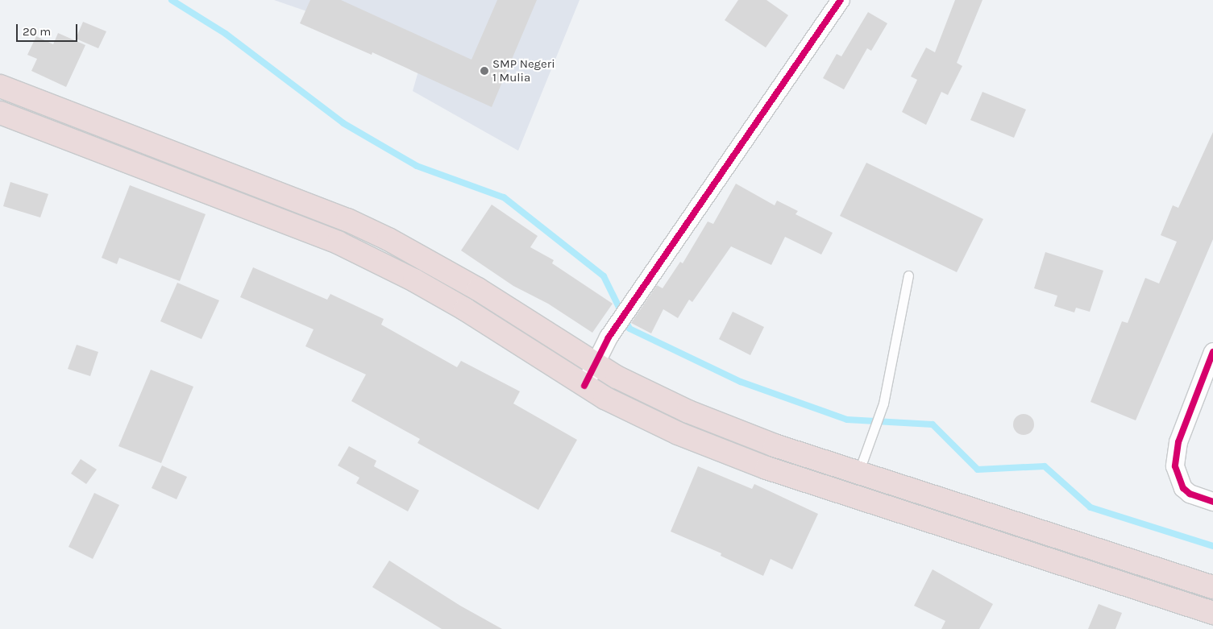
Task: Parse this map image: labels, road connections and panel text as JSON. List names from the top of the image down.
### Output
{
  "places": ["SMP Negeri 1 Mulia"],
  "scale_bar": "20 m"
}
